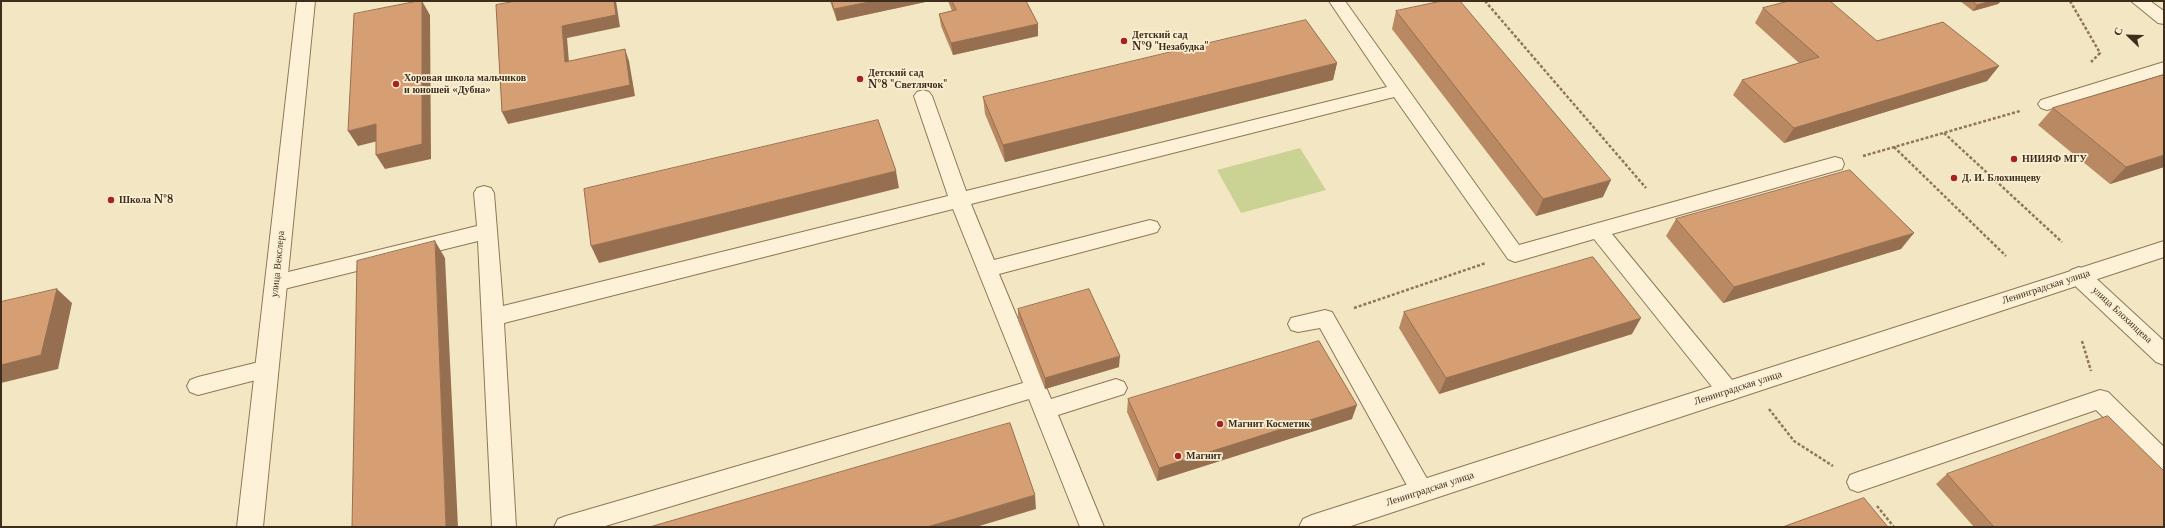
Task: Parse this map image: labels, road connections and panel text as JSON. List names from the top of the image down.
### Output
{
  "streets": {
    "street": ["улица Векслера", "Ленинградская улица", "улица Блохинцева"]
  },
  "crossings": [
    ["Ленинградская улица", "улица Блохинцева"]
  ],
  "places": [
    "Детский сад №9 \"Незабудка\"",
    "Детский сад №8 \"Светлячок\"",
    "Хоровая школа мальчиков и юношей «Дубна»",
    "НИИЯФ МГУ",
    "Д. И. Блохинцеву",
    "Школа №8",
    "Магнит Косметик",
    "Магнит"
  ],
  "north": "top left"
}
